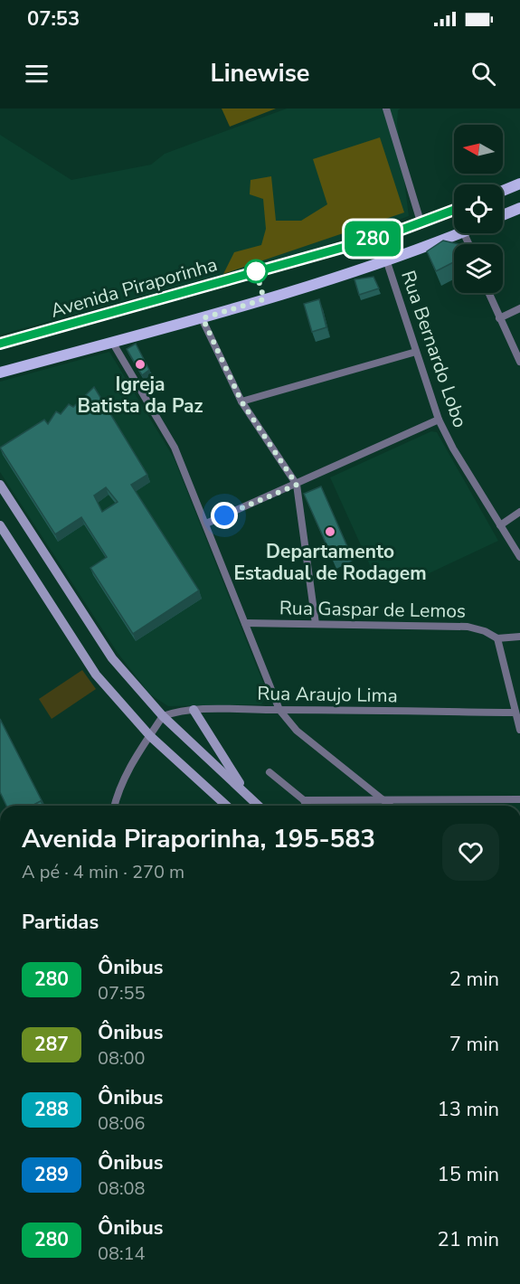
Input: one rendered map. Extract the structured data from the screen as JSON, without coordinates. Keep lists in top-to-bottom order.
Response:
{
  "streets": {
    "main road": ["Avenida Piraporinha"],
    "street": ["Rua Bernardo Lobo", "Rua Gaspar de Lemos", "Rua Araujo Lima"]
  },
  "places": ["Igreja Batista da Paz", "Departamento Estadual de Rodagem"],
  "lines": ["bus line 280"],
  "north": "left",
  "page": {
    "status": "07:53",
    "header": "Linewise",
    "on_map": "280",
    "heading": [
      ["Avenida Piraporinha, 195-583", "A pé · 4 min · 270 m"],
      "Partidas"
    ],
    "list": [
      {
        "mark": "280",
        "name": "Ônibus",
        "note": "07:55",
        "value": "2 min"
      },
      {
        "mark": "287",
        "name": "Ônibus",
        "note": "08:00",
        "value": "7 min"
      },
      {
        "mark": "288",
        "name": "Ônibus",
        "note": "08:06",
        "value": "13 min"
      },
      {
        "mark": "289",
        "name": "Ônibus",
        "note": "08:08",
        "value": "15 min"
      },
      {
        "mark": "280",
        "name": "Ônibus",
        "note": "08:14",
        "value": "21 min"
      }
    ]
  }
}
